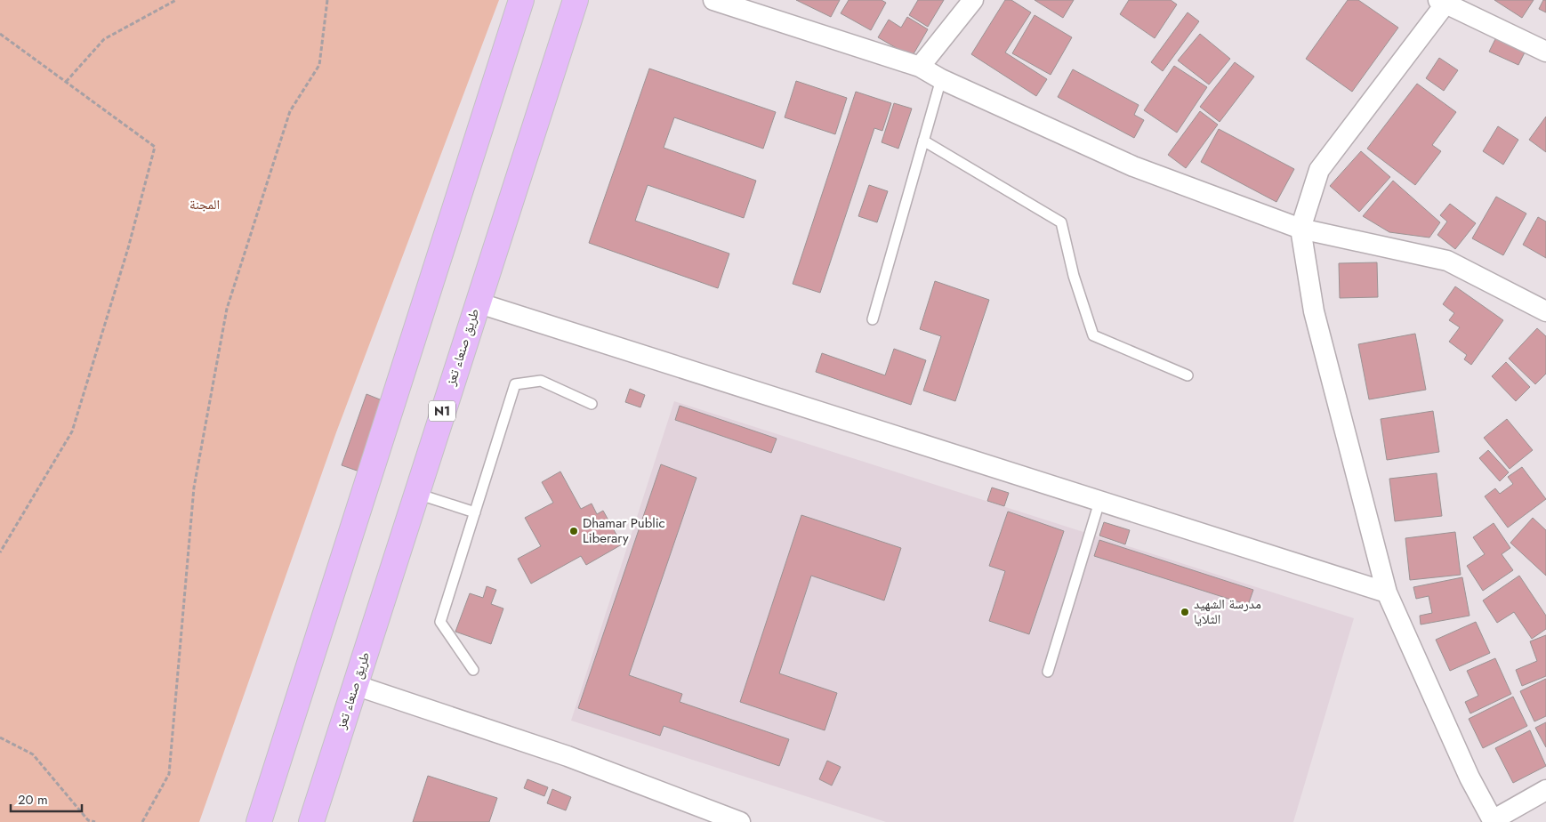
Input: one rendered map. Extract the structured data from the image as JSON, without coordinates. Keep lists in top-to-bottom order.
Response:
{
  "streets": {
    "highway": ["طريق صنعاء تعز", "N1"]
  },
  "parks": ["المجنة"],
  "places": ["Dhamar Public Liberary", "مدرسة الشهيد الثلايا"],
  "scale_bar": "20 m"
}
